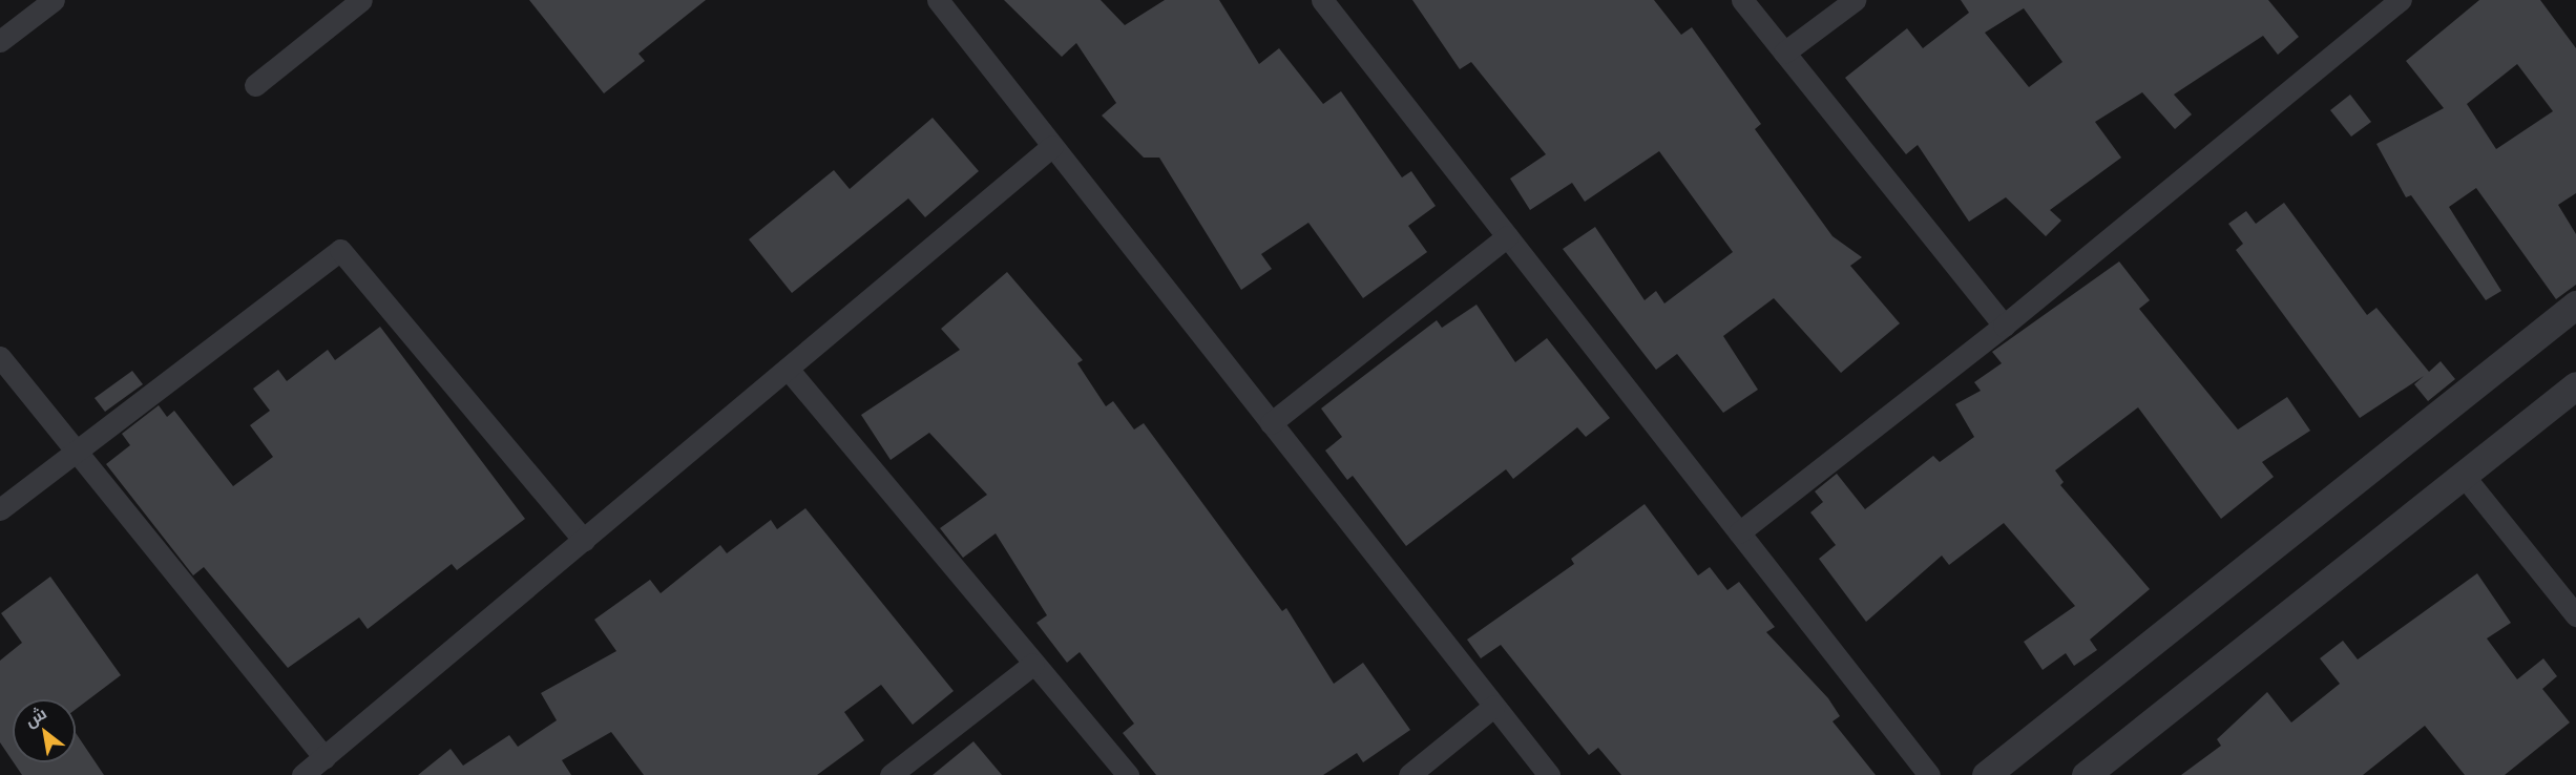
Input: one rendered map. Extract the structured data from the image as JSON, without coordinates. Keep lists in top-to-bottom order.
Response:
{
  "north": "top left"
}
